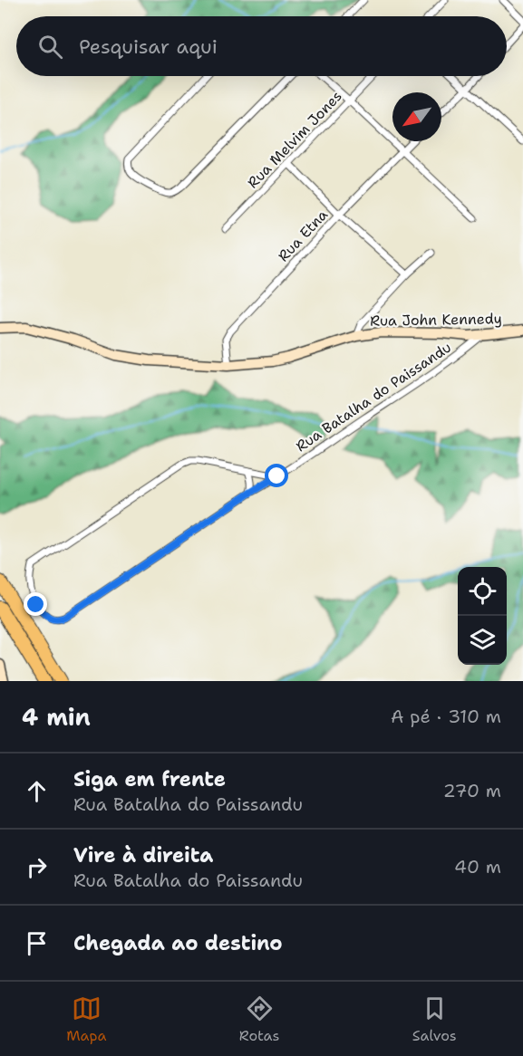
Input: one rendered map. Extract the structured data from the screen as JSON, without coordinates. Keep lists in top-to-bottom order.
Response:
{
  "streets": {
    "street": [
      "Rua Melvim Jones",
      "Rua Etna",
      "Rua John Kennedy",
      "Rua Batalha do Paissandu"
    ]
  },
  "crossings": [
    ["Rua Etna", "Rua John Kennedy"],
    ["Rua John Kennedy", "Rua Batalha do Paissandu"]
  ],
  "north": "bottom left",
  "page": {
    "search": "Pesquisar aqui",
    "heading": ["4 min", "A pé · 310 m"],
    "list": [
      ["Siga em frente", "Rua Batalha do Paissandu", "270 m"],
      ["Vire à direita", "Rua Batalha do Paissandu", "40 m"],
      "Chegada ao destino"
    ],
    "nav": ["Mapa", "Rotas", "Salvos"]
  }
}
